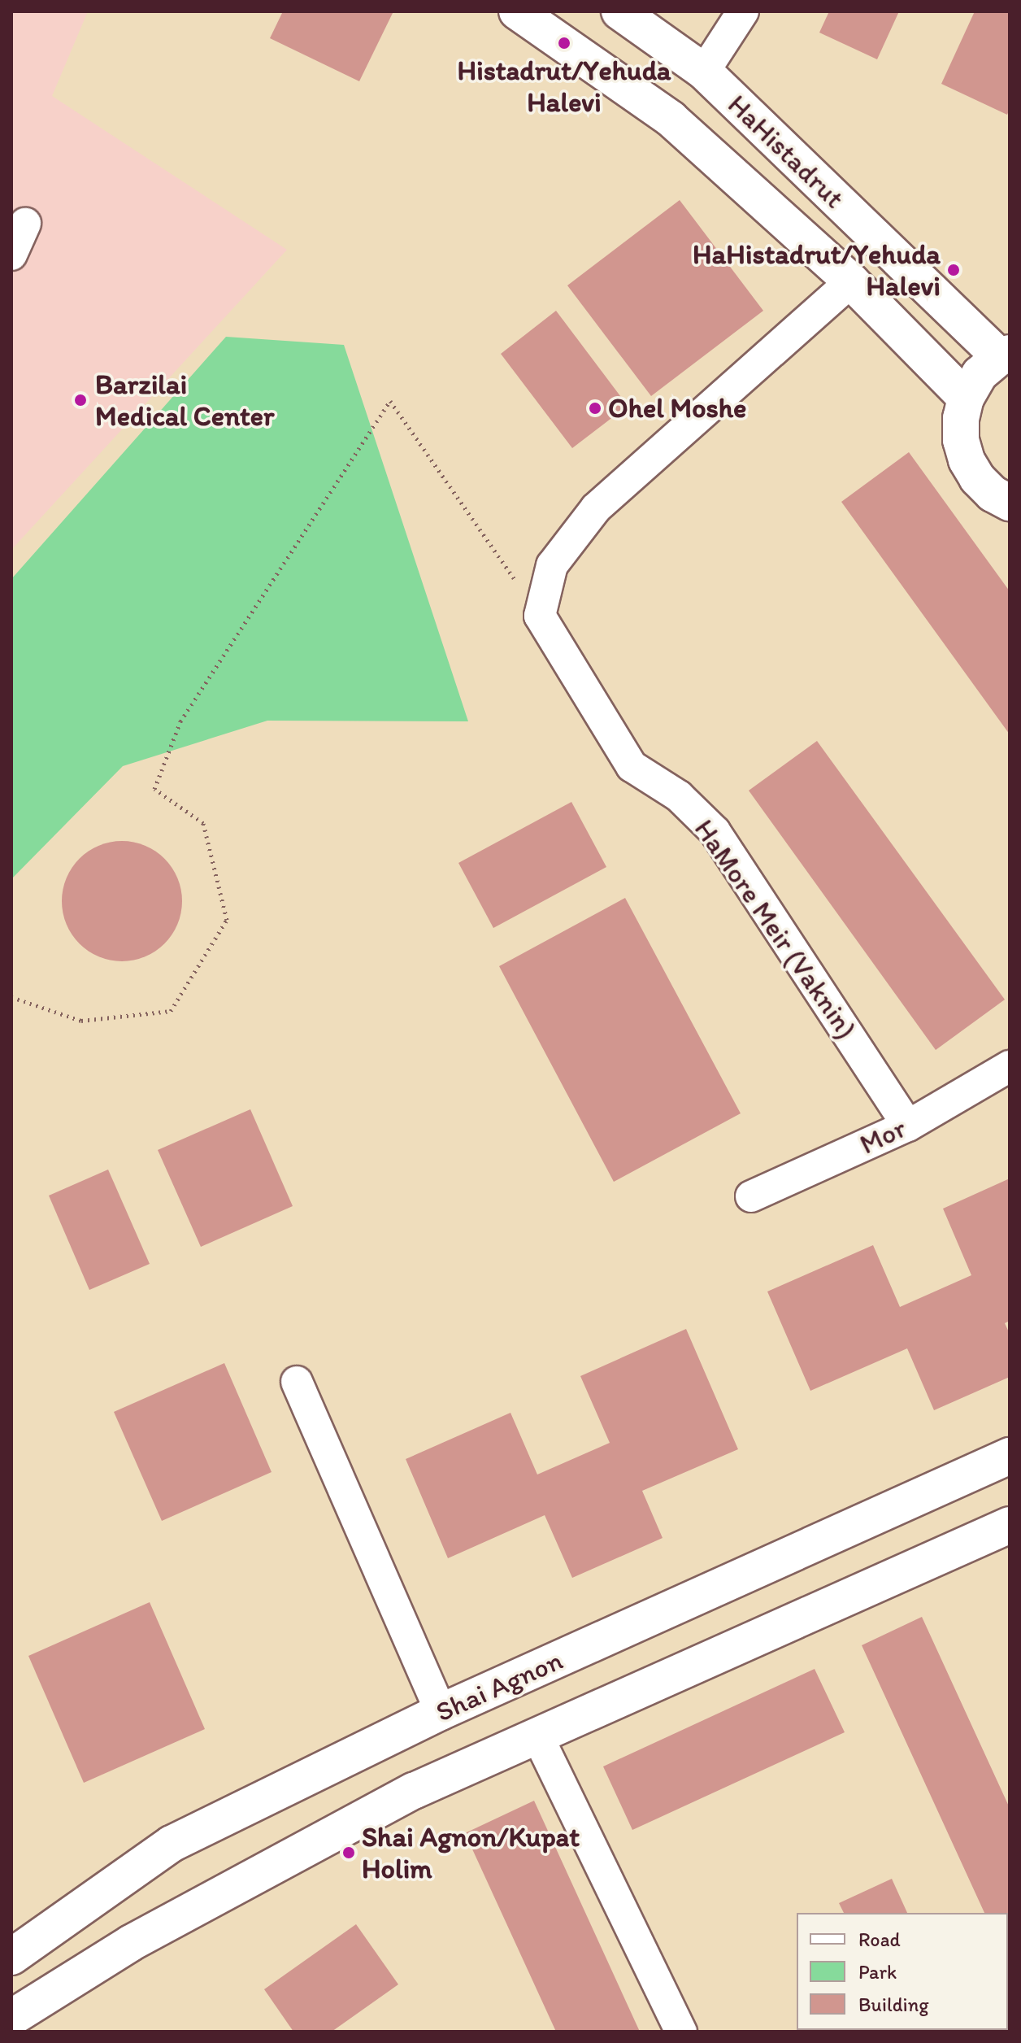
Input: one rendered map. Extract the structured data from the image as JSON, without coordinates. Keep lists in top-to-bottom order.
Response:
{
  "streets": {
    "street": [
      "HaHistadrut",
      "HaMore Meir (Vaknin)",
      "Mor",
      "Shai Agnon"
    ]
  },
  "crossings": [
    ["HaMore Meir (Vaknin)", "Mor"]
  ],
  "places": [
    "Histadrut/Yehuda Halevi",
    "HaHistadrut/Yehuda Halevi",
    "Barzilai Medical Center",
    "Ohel Moshe",
    "Shai Agnon/Kupat Holim"
  ],
  "legend": ["Road", "Park", "Building"]
}
